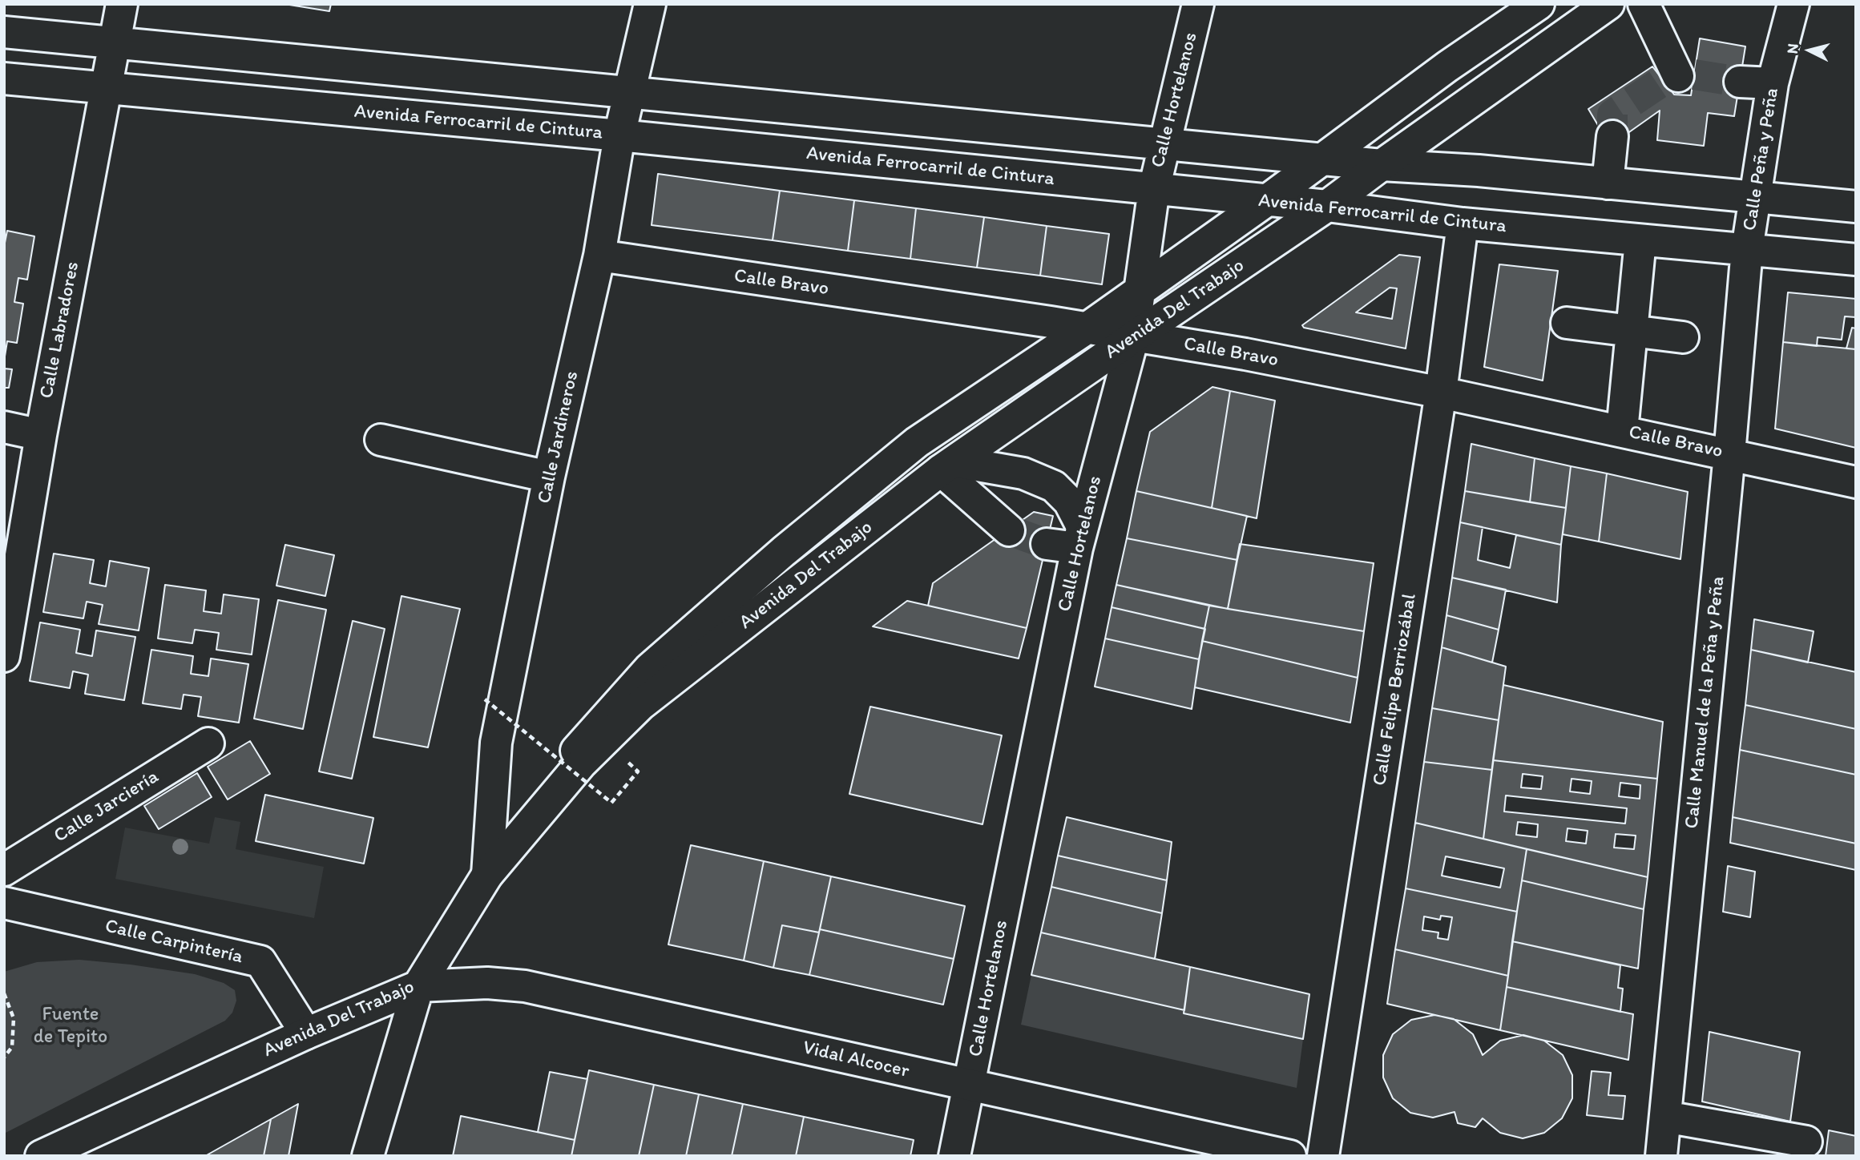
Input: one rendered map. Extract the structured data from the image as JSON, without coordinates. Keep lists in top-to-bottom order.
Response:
{
  "streets": {
    "street": [
      "Calle Hortelanos",
      "Avenida Ferrocarril de Cintura",
      "Calle Peña y Peña",
      "Calle Bravo",
      "Avenida Del Trabajo",
      "Calle Labradores",
      "Calle Jardineros",
      "Calle Felipe Berriozábal",
      "Calle Manuel de la Peña y Peña",
      "Calle Jarciería",
      "Calle Carpintería",
      "Vidal Alcocer"
    ]
  },
  "crossings": [
    ["Calle Hortelanos", "Avenida Ferrocarril de Cintura"],
    ["Calle Hortelanos", "Calle Bravo"],
    ["Calle Hortelanos", "Avenida Del Trabajo"],
    ["Calle Hortelanos", "Vidal Alcocer"],
    ["Avenida Ferrocarril de Cintura", "Calle Peña y Peña"],
    ["Avenida Ferrocarril de Cintura", "Avenida Del Trabajo"],
    ["Avenida Ferrocarril de Cintura", "Calle Labradores"],
    ["Avenida Ferrocarril de Cintura", "Calle Jardineros"],
    ["Avenida Ferrocarril de Cintura", "Calle Felipe Berriozábal"],
    ["Avenida Ferrocarril de Cintura", "Calle Manuel de la Peña y Peña"],
    ["Calle Peña y Peña", "Calle Manuel de la Peña y Peña"],
    ["Calle Bravo", "Avenida Del Trabajo"],
    ["Calle Bravo", "Calle Jardineros"],
    ["Calle Bravo", "Calle Felipe Berriozábal"],
    ["Calle Bravo", "Calle Manuel de la Peña y Peña"],
    ["Avenida Del Trabajo", "Calle Jardineros"],
    ["Avenida Del Trabajo", "Calle Carpintería"],
    ["Avenida Del Trabajo", "Vidal Alcocer"]
  ],
  "parks": ["Fuente de Tepito"],
  "north": "left"
}
